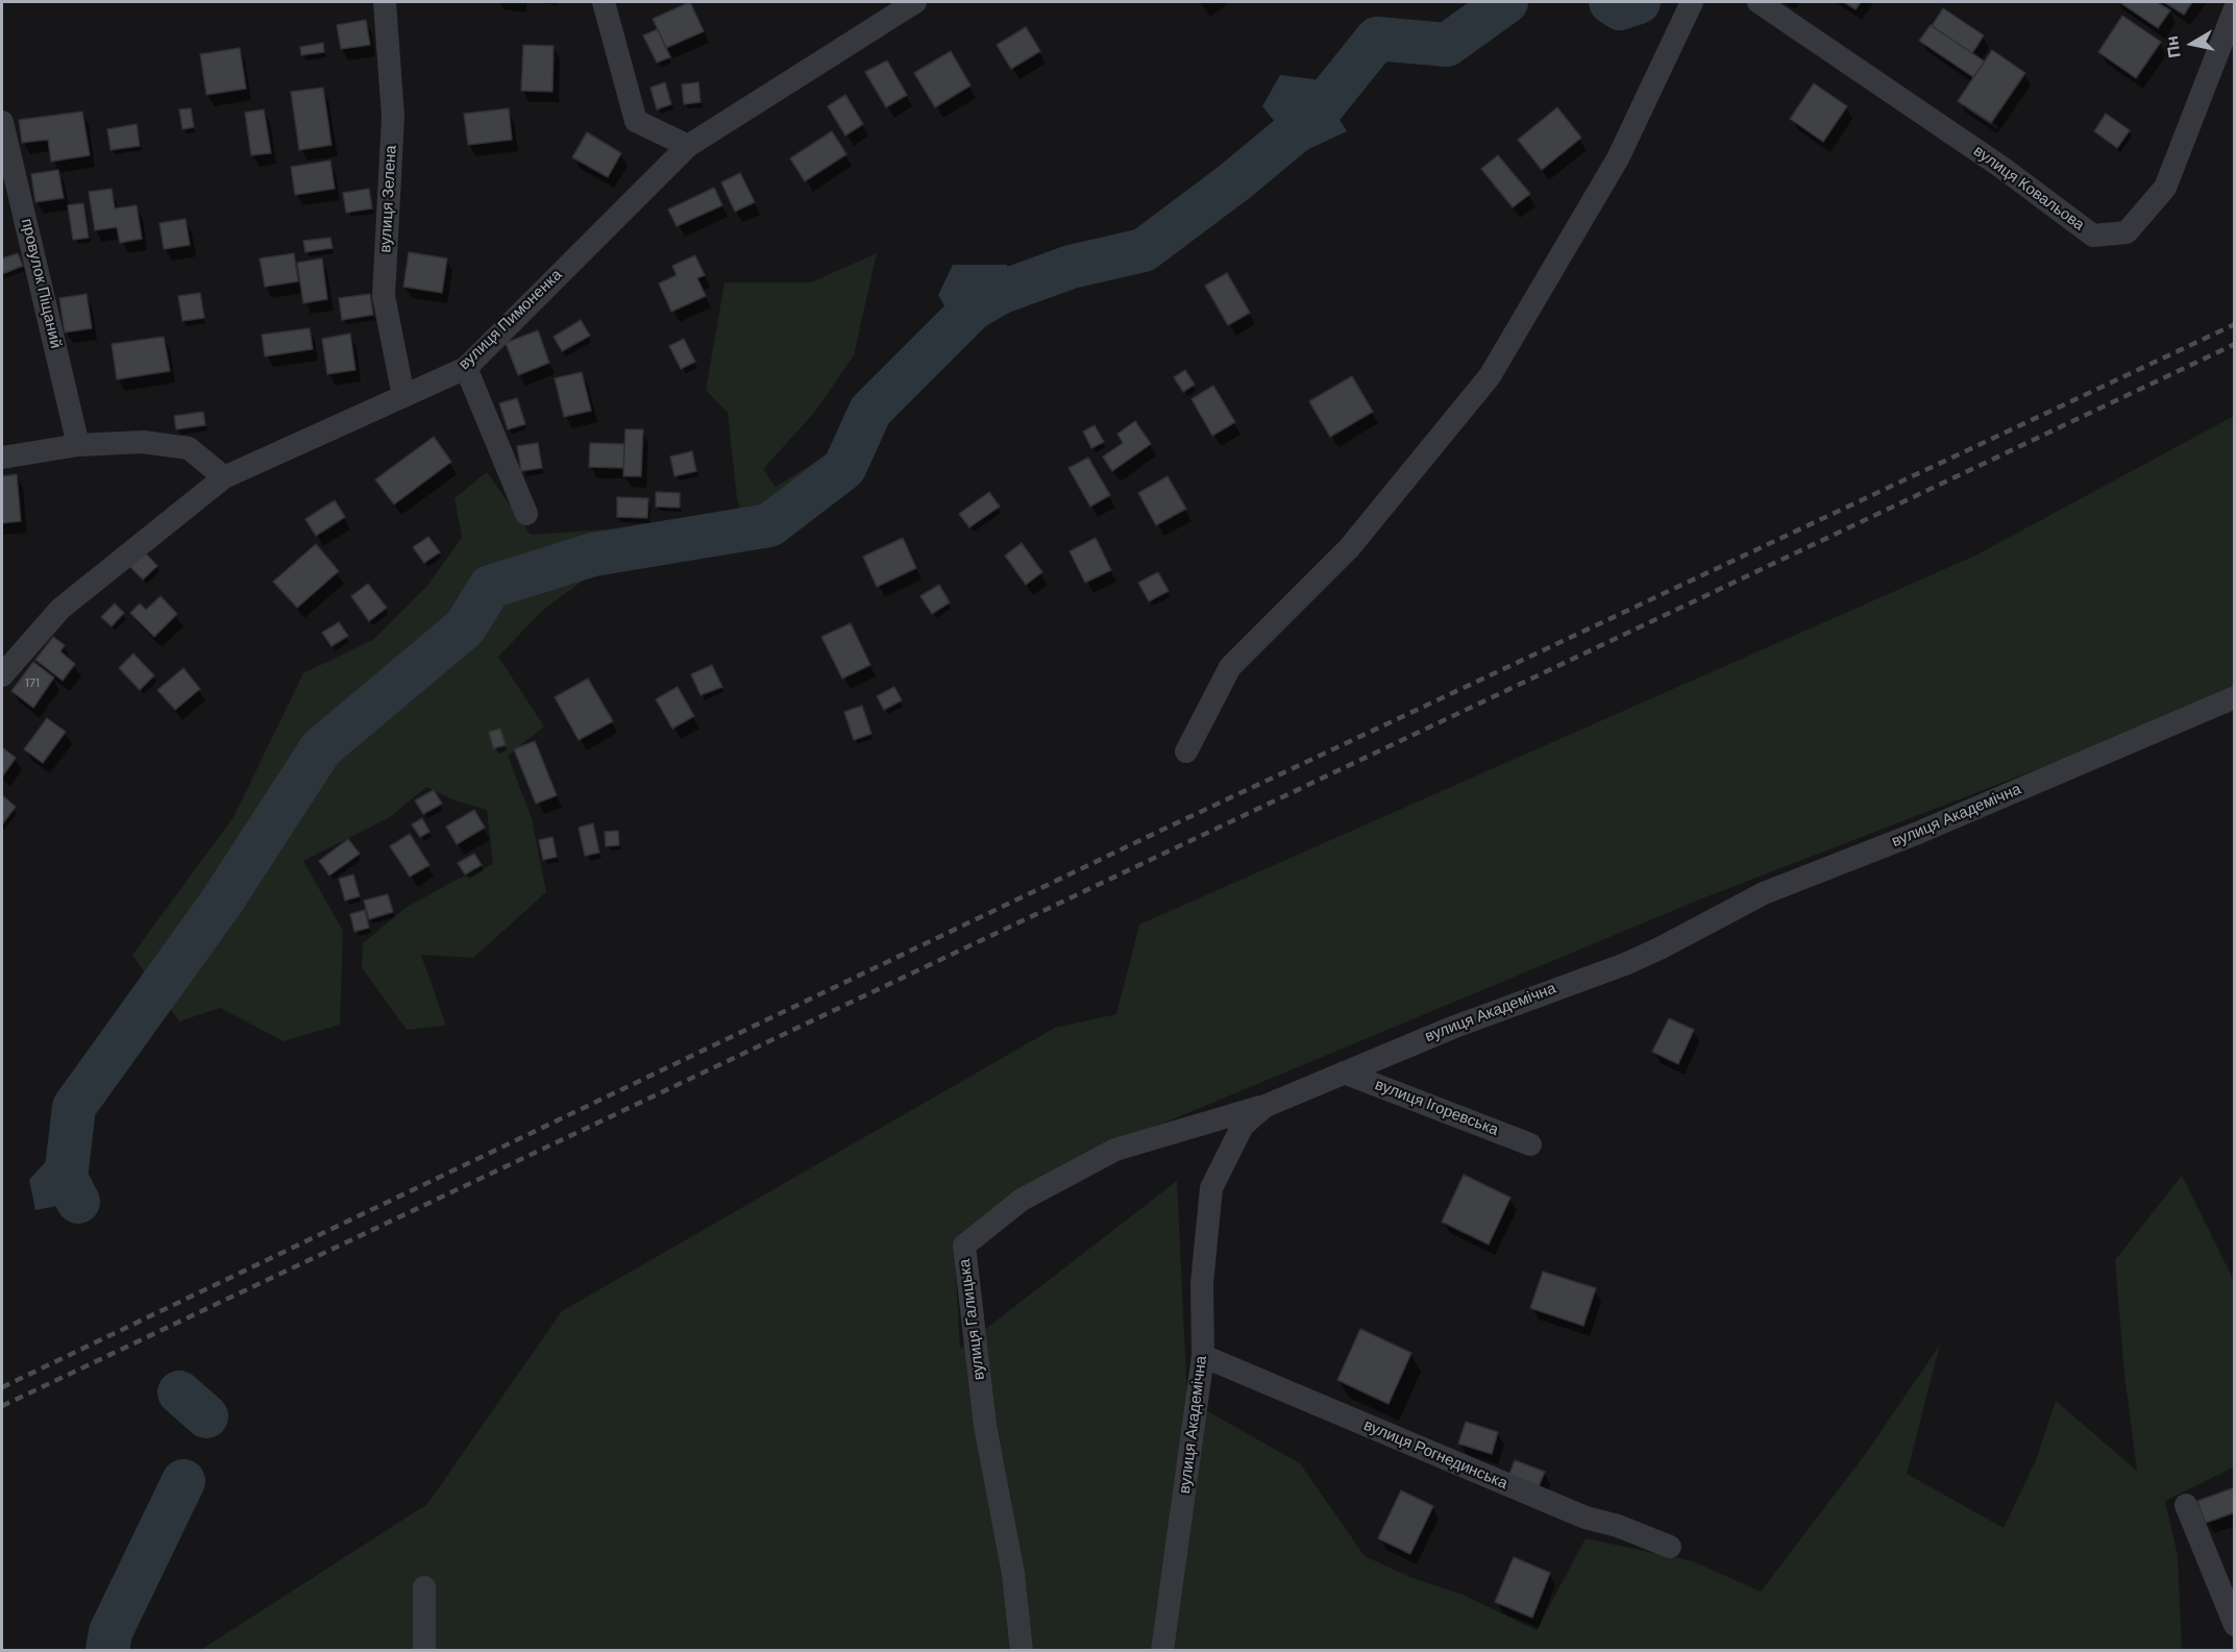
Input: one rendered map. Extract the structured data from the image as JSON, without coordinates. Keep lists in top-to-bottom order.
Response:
{
  "streets": {
    "street": [
      "вулиця Ковальова",
      "вулиця Зелена",
      "провулок Піщаний",
      "вулиця Пимоненка",
      "вулиця Академічна",
      "вулиця Ігоревська",
      "вулиця Галицька",
      "вулиця Рогнединська"
    ]
  },
  "crossings": [
    ["вулиця Зелена", "вулиця Пимоненка"],
    ["вулиця Академічна", "вулиця Ігоревська"],
    ["вулиця Академічна", "вулиця Галицька"],
    ["вулиця Академічна", "вулиця Рогнединська"]
  ],
  "house_numbers": ["171"],
  "north": "left"
}
